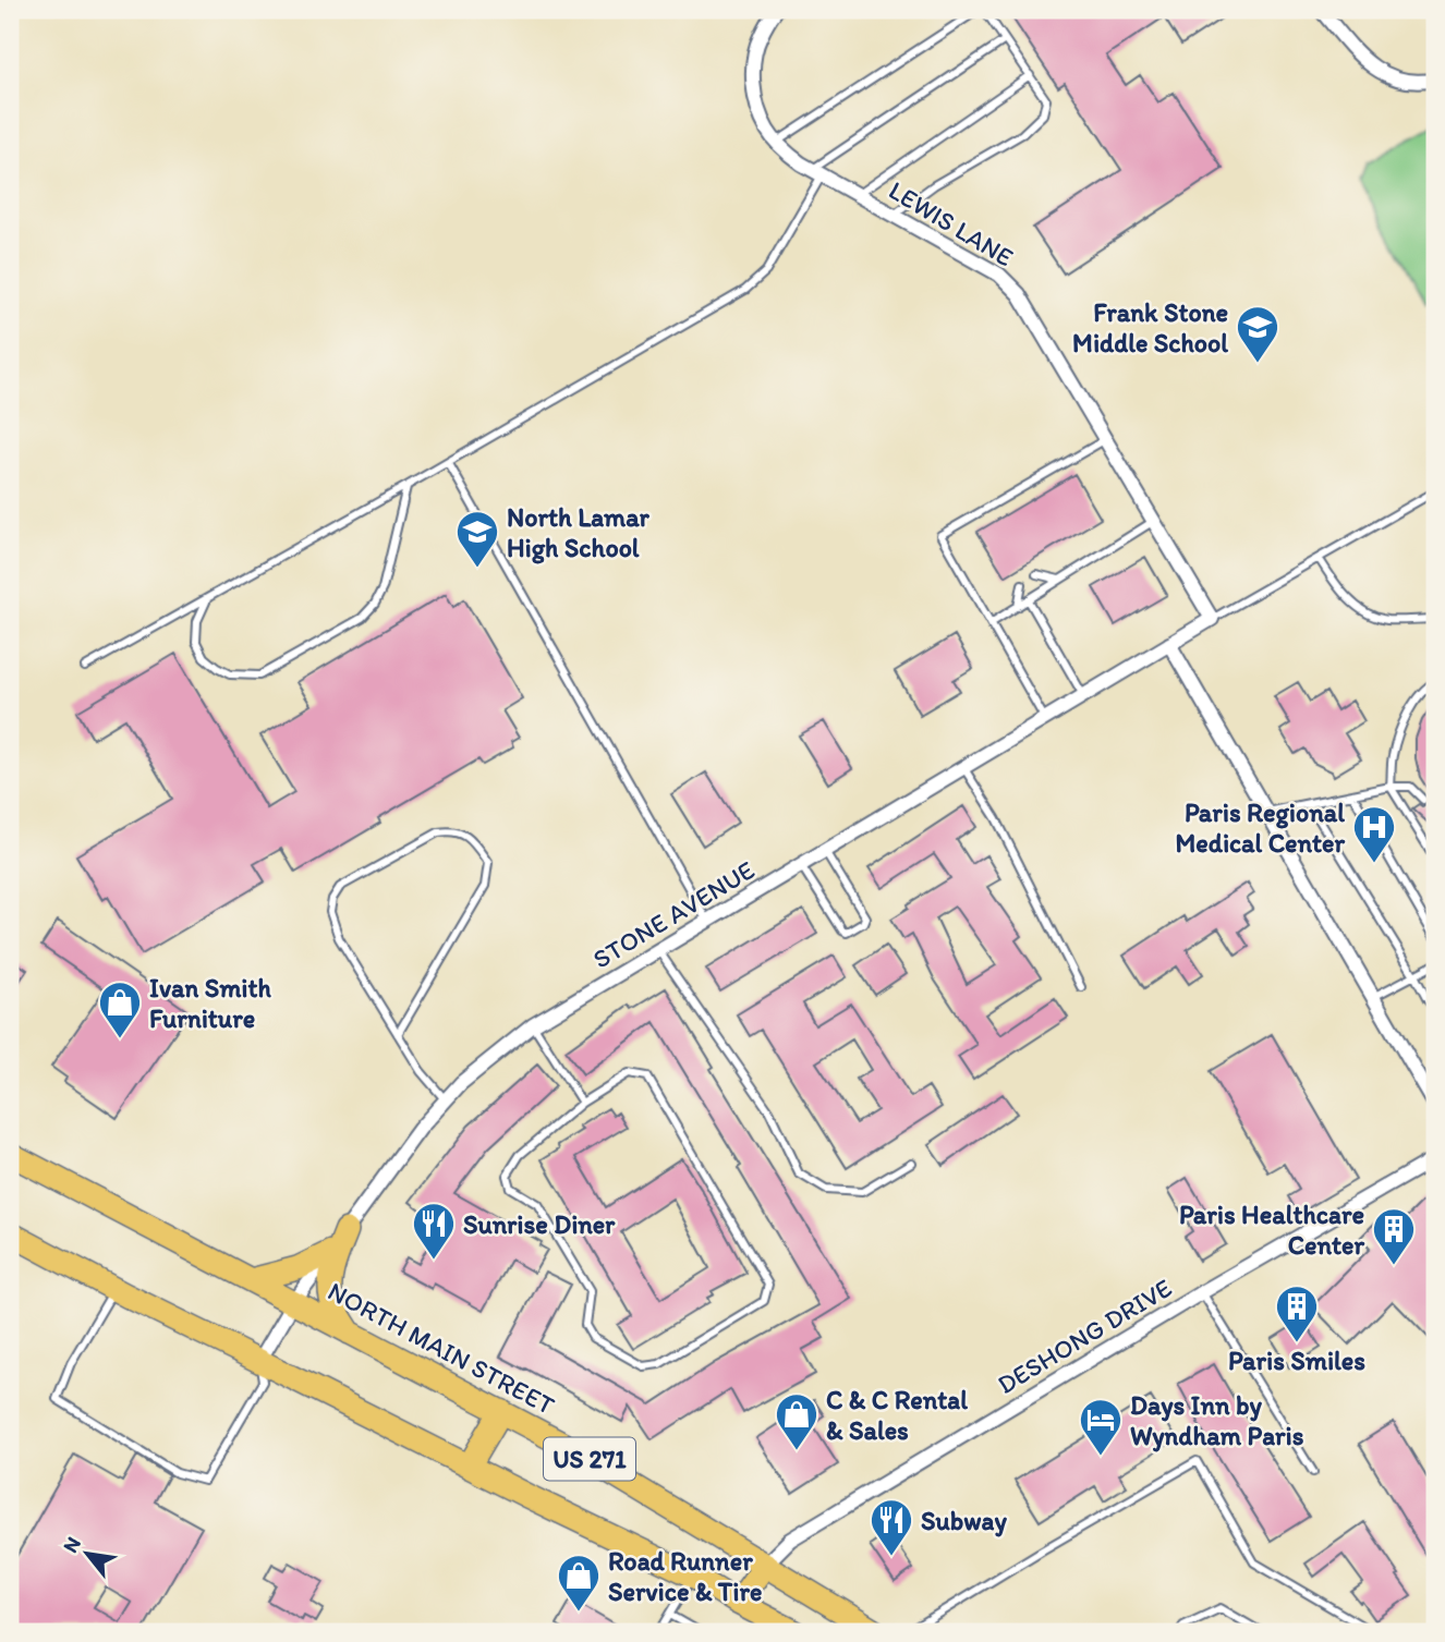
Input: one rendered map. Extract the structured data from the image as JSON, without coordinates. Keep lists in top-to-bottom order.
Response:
{
  "streets": {
    "highway": ["NORTH MAIN STREET", "US 271"],
    "street": ["LEWIS LANE", "STONE AVENUE", "DESHONG DRIVE"]
  },
  "crossings": [
    ["LEWIS LANE", "STONE AVENUE"],
    ["STONE AVENUE", "NORTH MAIN STREET"],
    ["STONE AVENUE", "US 271"],
    ["DESHONG DRIVE", "NORTH MAIN STREET"]
  ],
  "places": {
    "school or university": ["Frank Stone Middle School", "North Lamar High School"],
    "hospital": ["Paris Regional Medical Center"],
    "shop": ["Ivan Smith Furniture", "C & C Rental & Sales", "Road Runner Service & Tire"],
    "restaurant": ["Sunrise Diner", "Subway"],
    "building": ["Paris Healthcare Center", "Paris Smiles"],
    "hotel": ["Days Inn by Wyndham Paris"]
  },
  "north": "top left"
}
